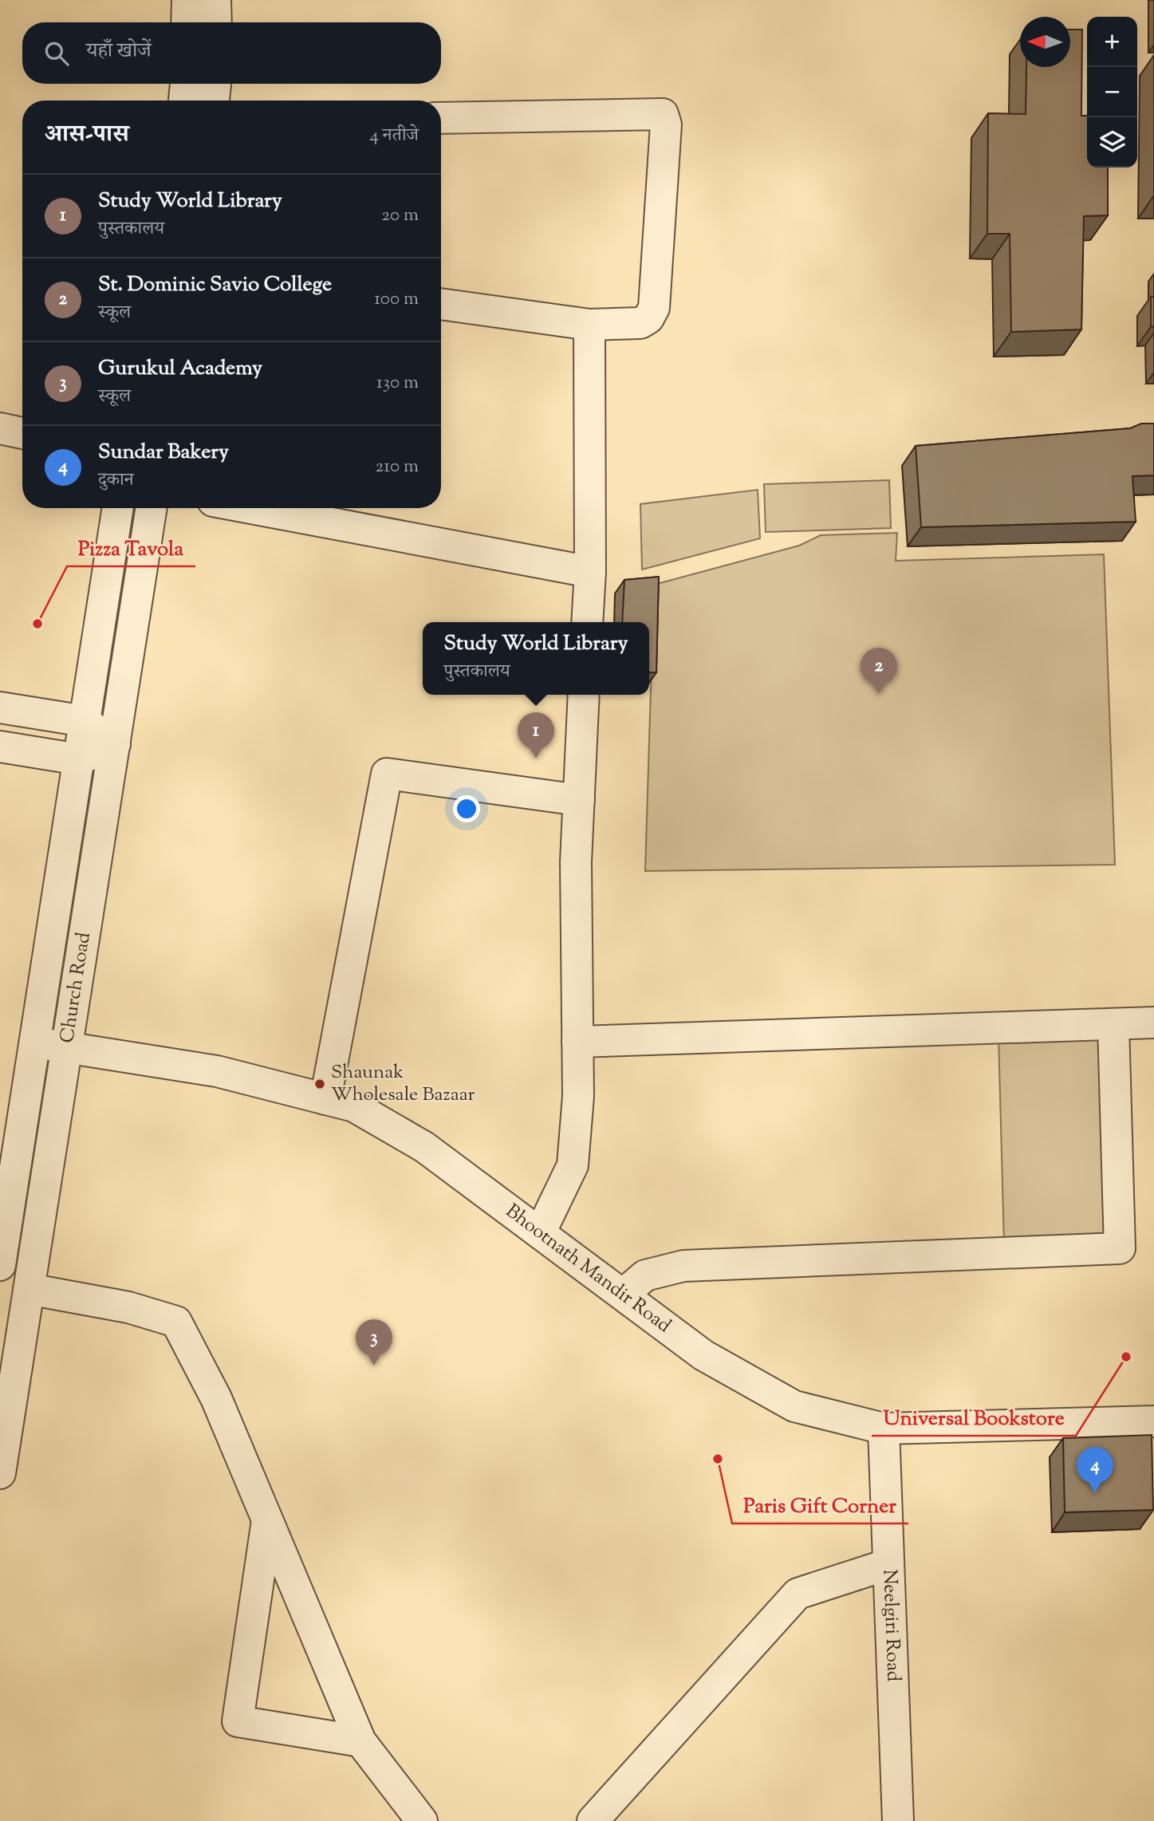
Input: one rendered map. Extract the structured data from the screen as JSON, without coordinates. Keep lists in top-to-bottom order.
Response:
{
  "streets": {
    "street": ["Church Road", "Bhootnath Mandir Road", "Neelgiri Road"]
  },
  "crossings": [
    ["Church Road", "Bhootnath Mandir Road"],
    ["Bhootnath Mandir Road", "Neelgiri Road"]
  ],
  "places": [
    "Pizza Tavola",
    "Shaunak Wholesale Bazaar",
    "Universal Bookstore",
    "Paris Gift Corner"
  ],
  "north": "left",
  "page": {
    "map_buttons": ["+", "−"],
    "search": "यहाँ खोजें",
    "heading": ["आस-पास", "4 नतीजे"],
    "list": [
      {
        "mark": "1",
        "name": "Study World Library",
        "note": "पुस्तकालय",
        "value": "20 m"
      },
      {
        "mark": "2",
        "name": "St. Dominic Savio College",
        "note": "स्कूल",
        "value": "100 m"
      },
      {
        "mark": "3",
        "name": "Gurukul Academy",
        "note": "स्कूल",
        "value": "130 m"
      },
      {
        "mark": "4",
        "name": "Sundar Bakery",
        "note": "दुकान",
        "value": "210 m"
      }
    ],
    "popup": ["Study World Library", "पुस्तकालय"],
    "pins": [
      "2",
      "1",
      "3",
      "4"
    ]
  }
}
